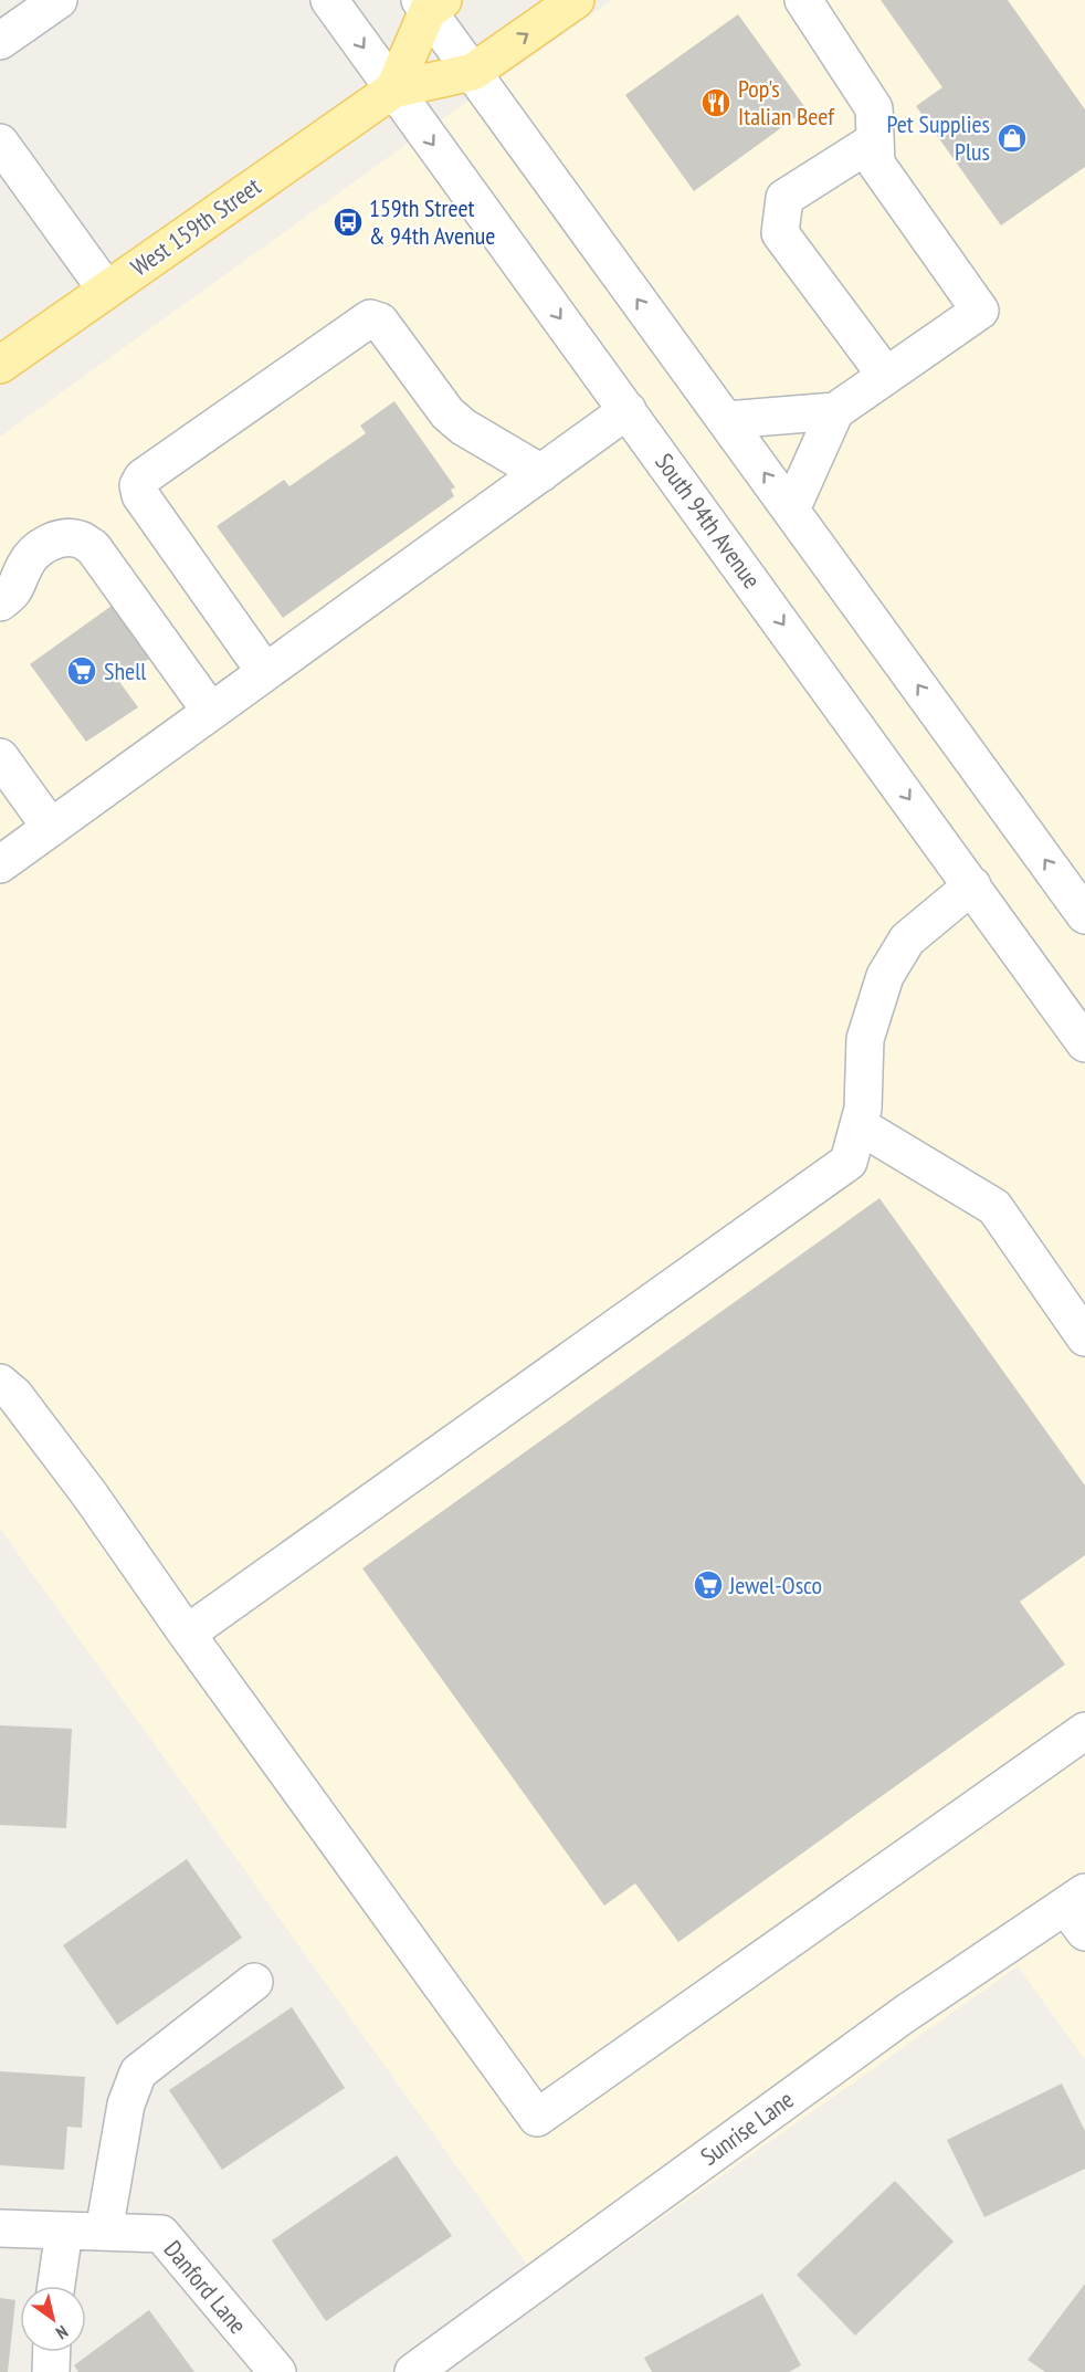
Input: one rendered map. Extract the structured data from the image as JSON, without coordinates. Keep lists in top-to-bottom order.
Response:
{
  "streets": {
    "main road": ["West 159th Street"],
    "street": ["South 94th Avenue", "Sunrise Lane", "Danford Lane"]
  },
  "crossings": [
    ["West 159th Street", "South 94th Avenue"]
  ],
  "places": {
    "restaurant": ["Pop's Italian Beef"],
    "shop": ["Pet Supplies Plus"],
    "bus stop": ["159th Street & 94th Avenue"],
    "supermarket": ["Shell", "Jewel-Osco"]
  },
  "north": "bottom right"
}
